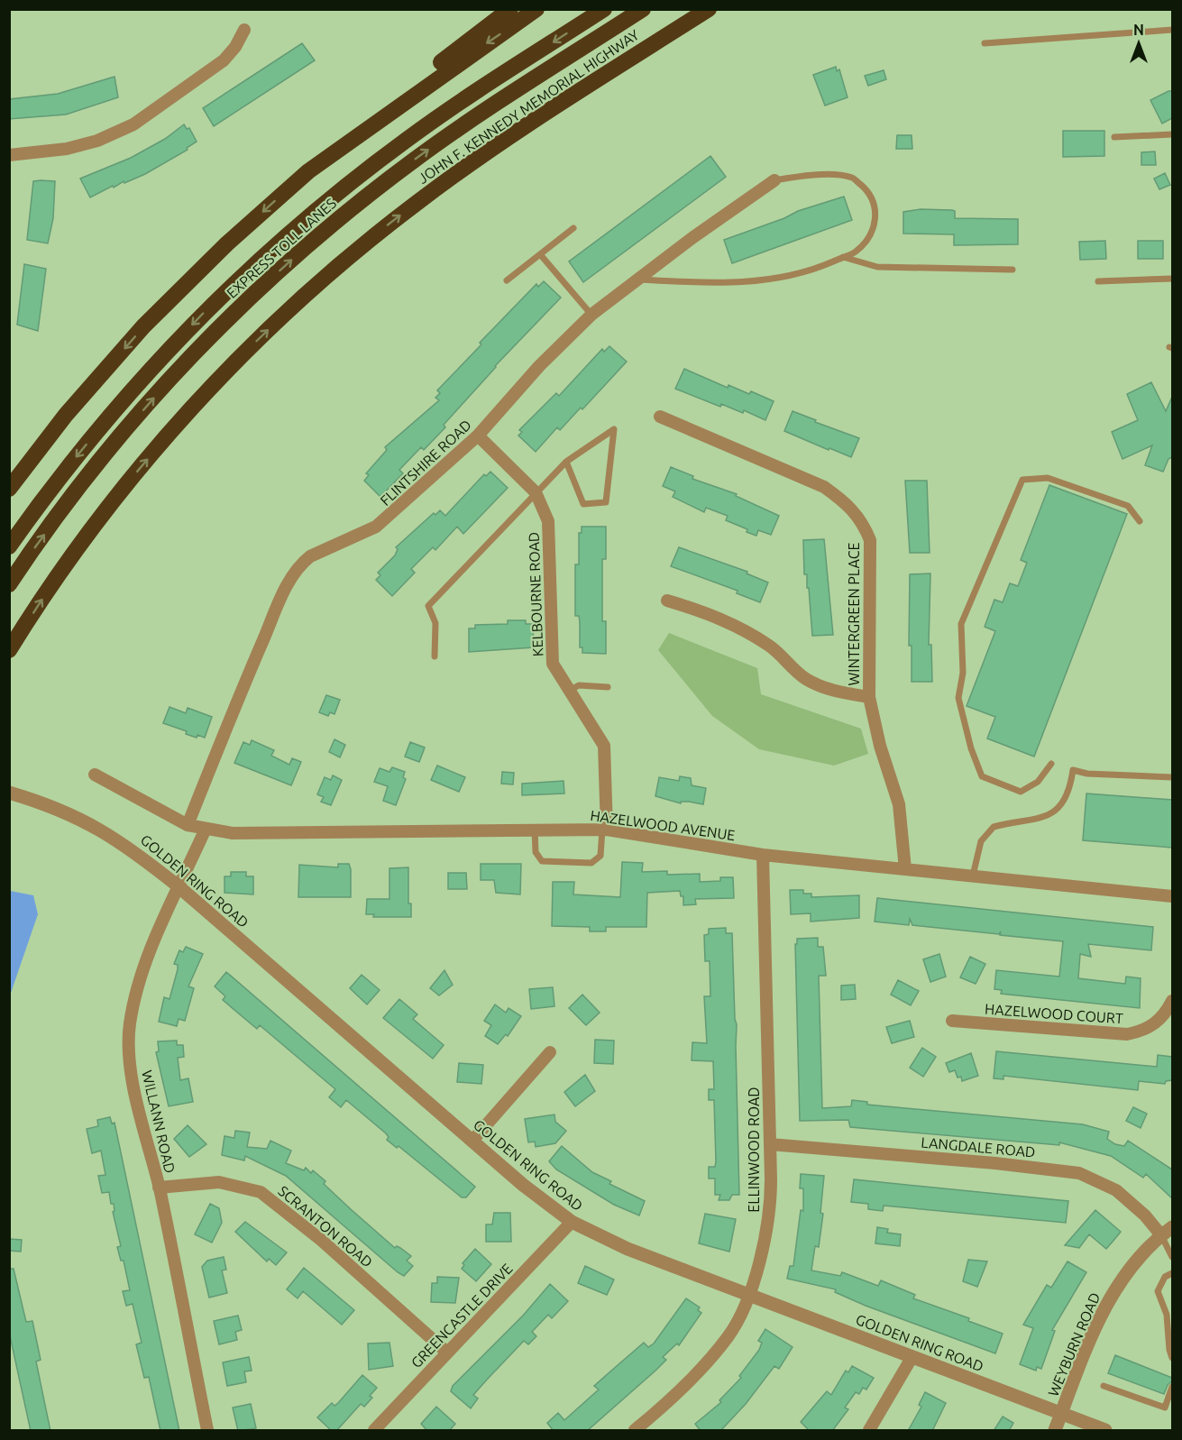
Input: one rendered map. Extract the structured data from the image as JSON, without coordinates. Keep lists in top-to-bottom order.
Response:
{
  "streets": {
    "highway": ["JOHN F. KENNEDY MEMORIAL HIGHWAY", "EXPRESS TOLL LANES"],
    "street": [
      "FLINTSHIRE ROAD",
      "KELBOURNE ROAD",
      "WINTERGREEN PLACE",
      "HAZELWOOD AVENUE",
      "GOLDEN RING ROAD",
      "HAZELWOOD COURT",
      "WILLANN ROAD",
      "LANGDALE ROAD",
      "ELLINWOOD ROAD",
      "SCRANTON ROAD",
      "GREENCASTLE DRIVE",
      "WEYBURN ROAD"
    ]
  },
  "crossings": [
    ["FLINTSHIRE ROAD", "KELBOURNE ROAD"],
    ["FLINTSHIRE ROAD", "HAZELWOOD AVENUE"],
    ["KELBOURNE ROAD", "HAZELWOOD AVENUE"],
    ["WINTERGREEN PLACE", "HAZELWOOD AVENUE"],
    ["HAZELWOOD AVENUE", "WILLANN ROAD"],
    ["HAZELWOOD AVENUE", "ELLINWOOD ROAD"],
    ["GOLDEN RING ROAD", "WILLANN ROAD"],
    ["GOLDEN RING ROAD", "ELLINWOOD ROAD"],
    ["GOLDEN RING ROAD", "GREENCASTLE DRIVE"],
    ["GOLDEN RING ROAD", "WEYBURN ROAD"],
    ["WILLANN ROAD", "SCRANTON ROAD"],
    ["LANGDALE ROAD", "ELLINWOOD ROAD"],
    ["LANGDALE ROAD", "WEYBURN ROAD"],
    ["SCRANTON ROAD", "GREENCASTLE DRIVE"]
  ],
  "north": "top"
}
